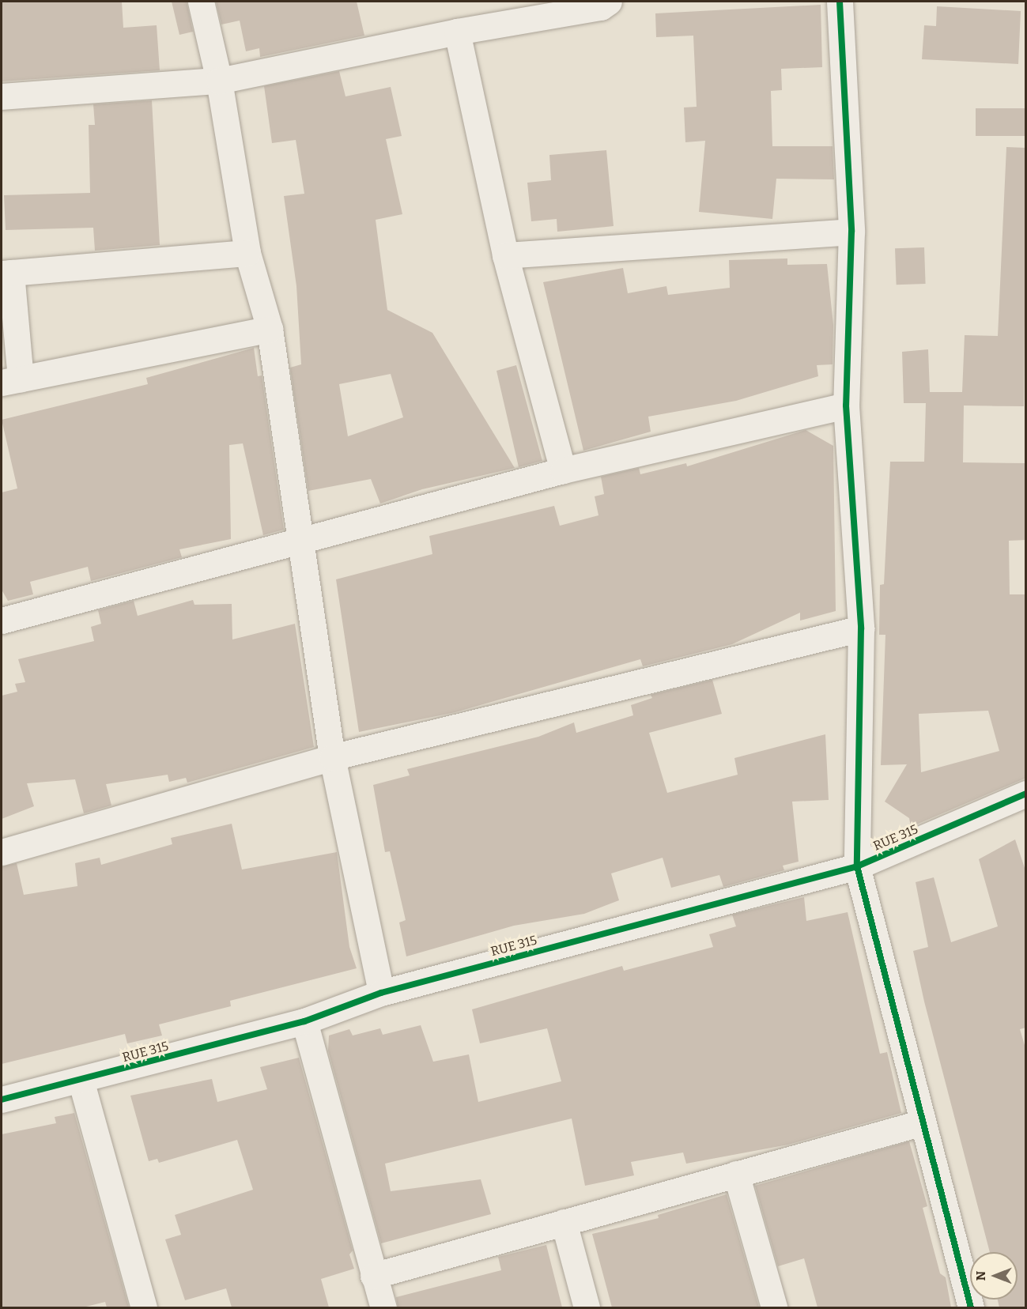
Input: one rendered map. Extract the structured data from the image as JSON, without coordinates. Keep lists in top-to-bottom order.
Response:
{
  "streets": {
    "street": ["RUE 315"]
  },
  "north": "left"
}
